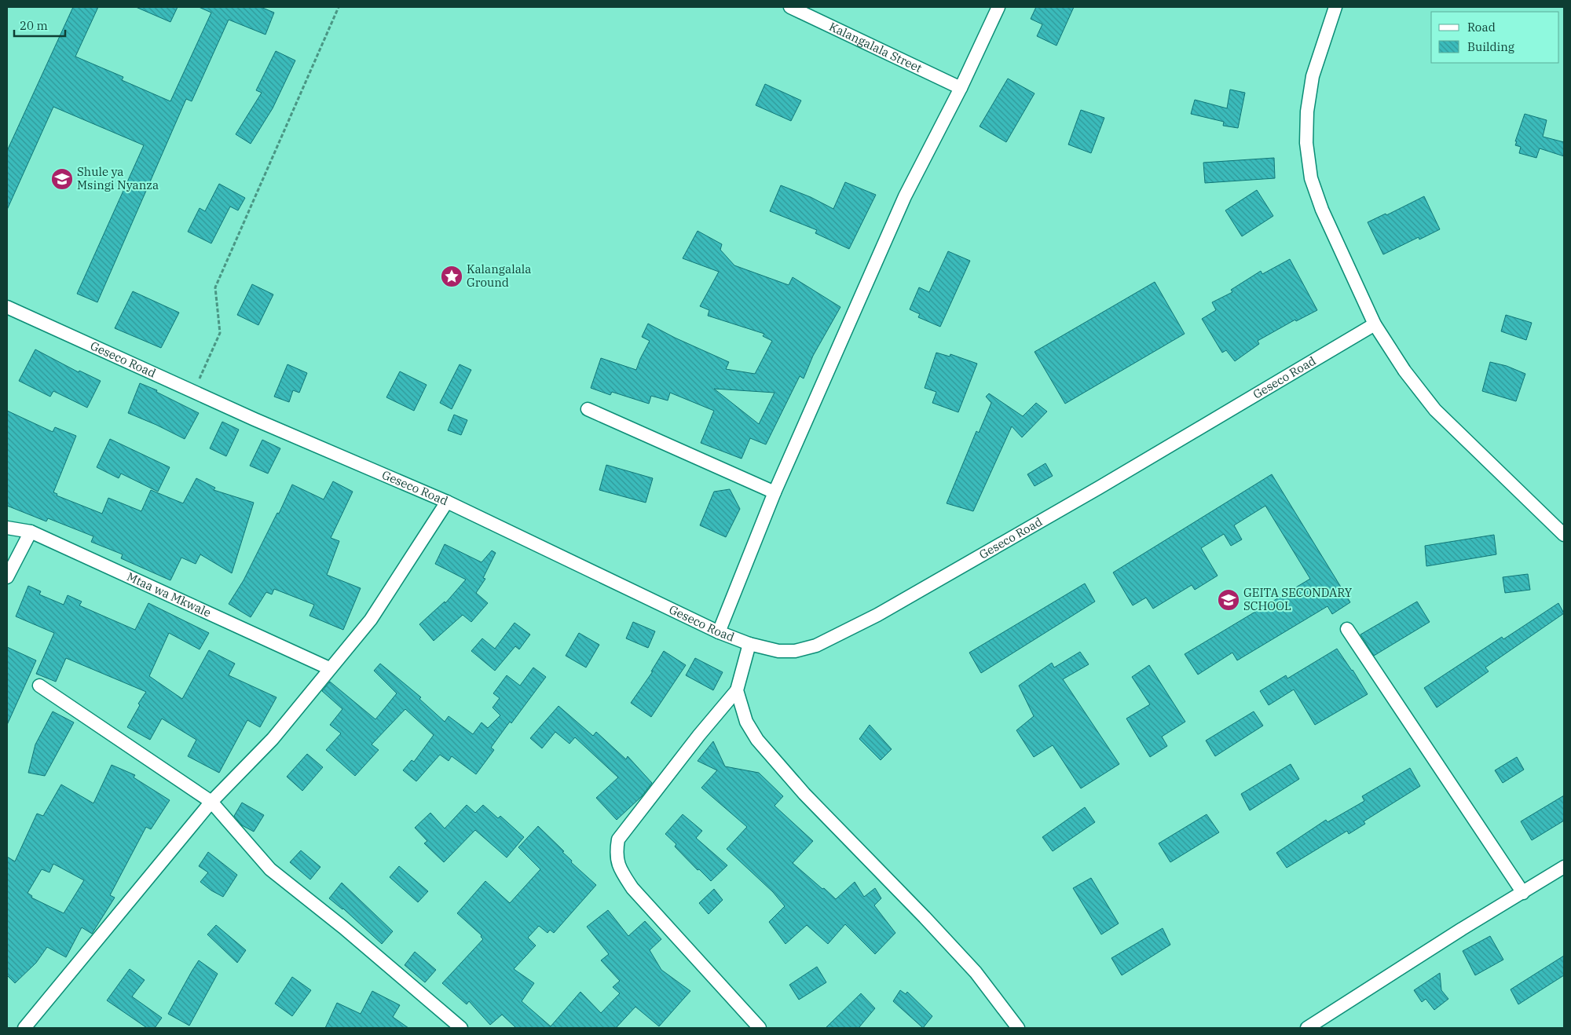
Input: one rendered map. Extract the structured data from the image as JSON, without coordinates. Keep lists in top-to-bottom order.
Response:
{
  "streets": {
    "street": ["Kalangalala Street", "Geseco Road", "Mtaa wa Mkwale"]
  },
  "places": {
    "school or university": ["Shule ya Msingi Nyanza", "GEITA SECONDARY SCHOOL"],
    "place": ["Kalangalala Ground"]
  },
  "legend": ["Road", "Building"],
  "scale_bar": "20 m"
}
